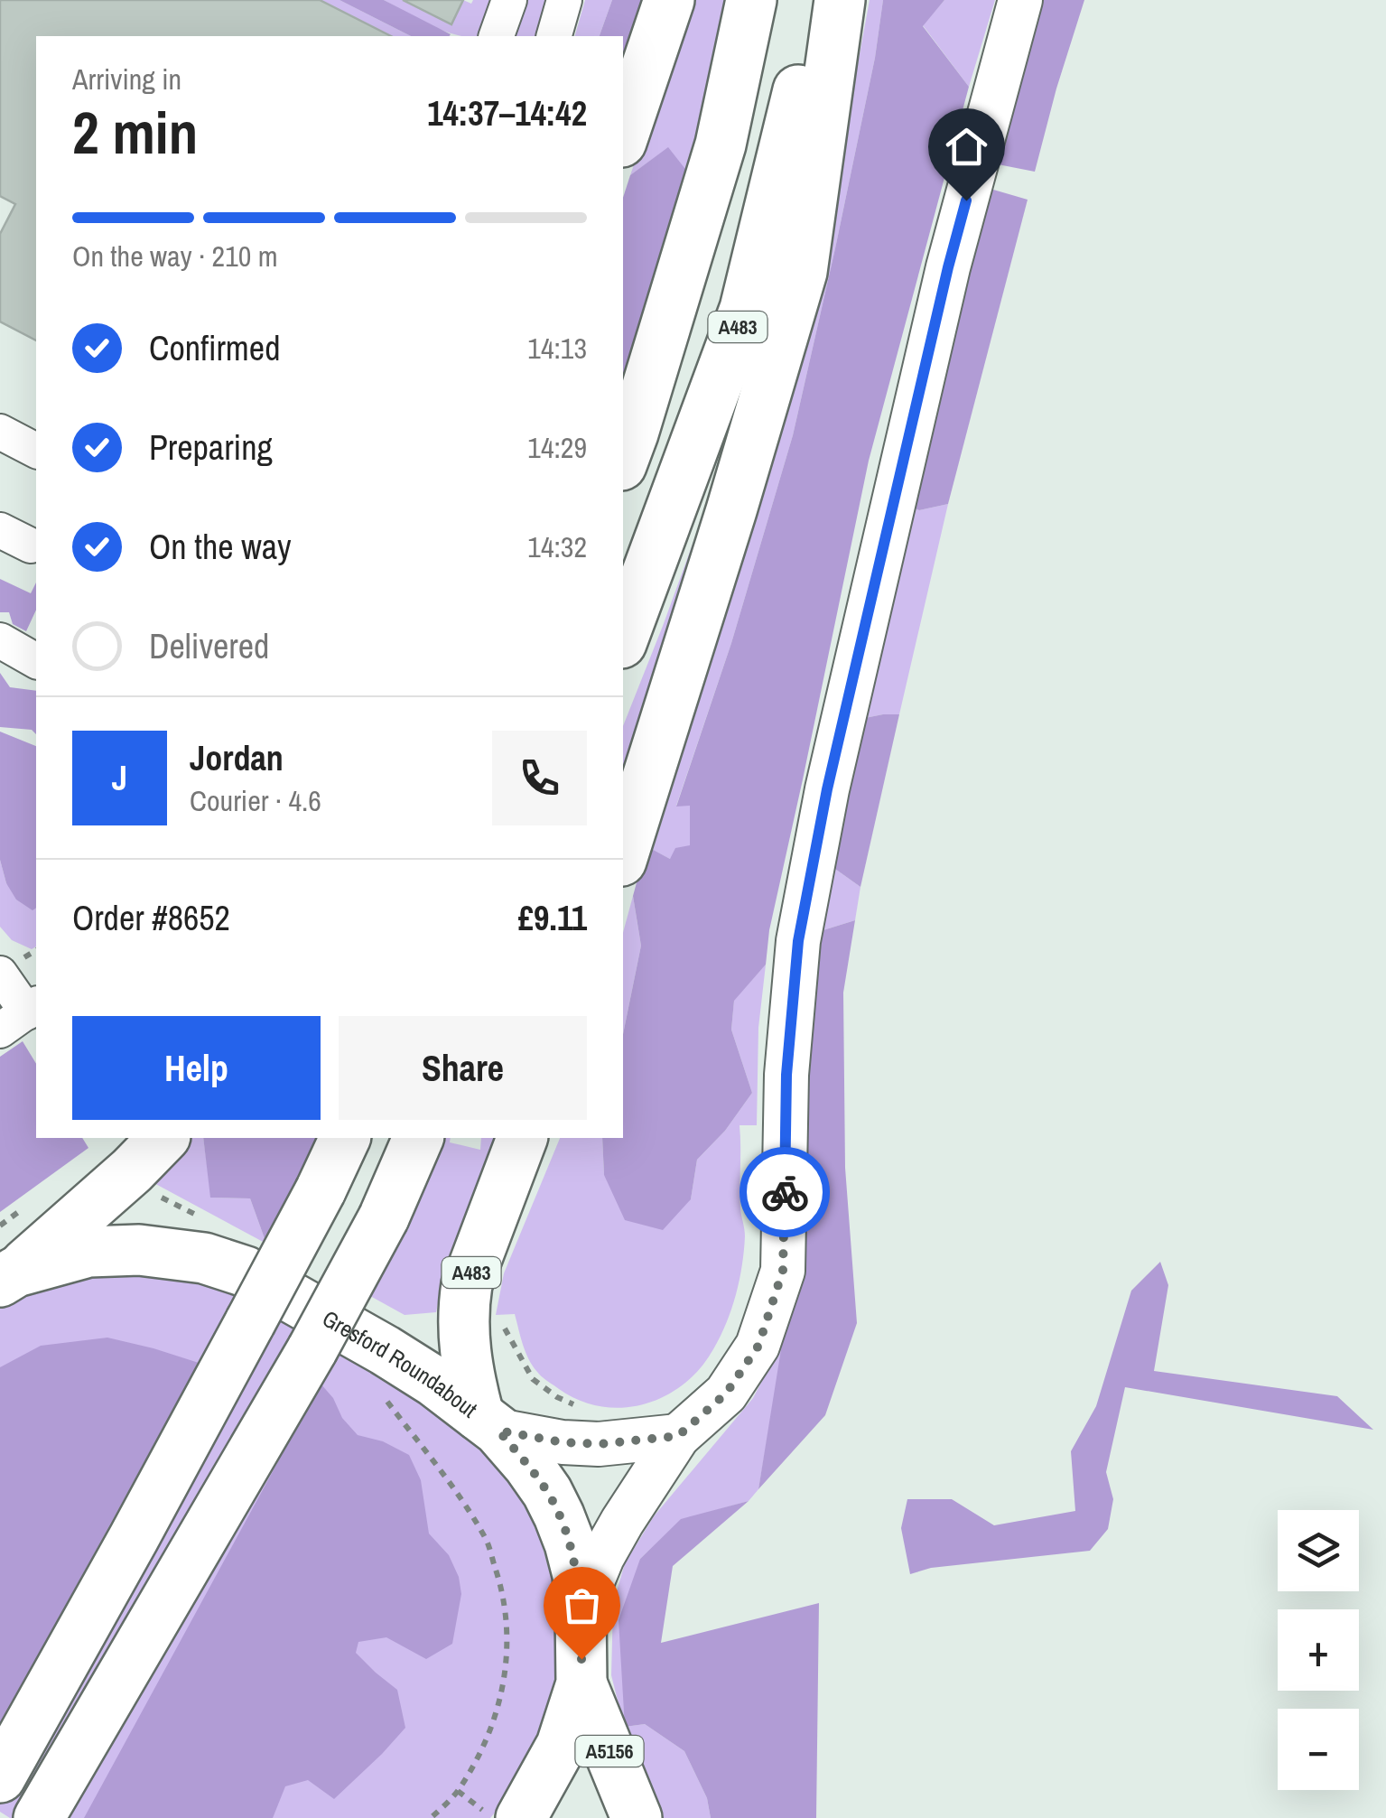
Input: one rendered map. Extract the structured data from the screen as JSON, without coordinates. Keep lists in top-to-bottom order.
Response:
{
  "streets": {
    "highway": ["A483", "Gresford Roundabout", "A5156"]
  },
  "crossings": [
    ["A483", "Gresford Roundabout"],
    ["Gresford Roundabout", "A5156"]
  ],
  "page": {
    "heading": ["2 min", "Arriving in", "14:37–14:42"],
    "panel": [
      "Jordan",
      "Courier · 4.6",
      "Order #8652",
      "£9.11"
    ],
    "bar": "On the way · 210 m",
    "list": [
      ["Confirmed", "14:13"],
      ["Preparing", "14:29"],
      ["On the way", "14:32"],
      "Delivered"
    ],
    "round": "J",
    "buttons": ["Help", "Share"],
    "map_buttons": ["+", "−"]
  }
}
